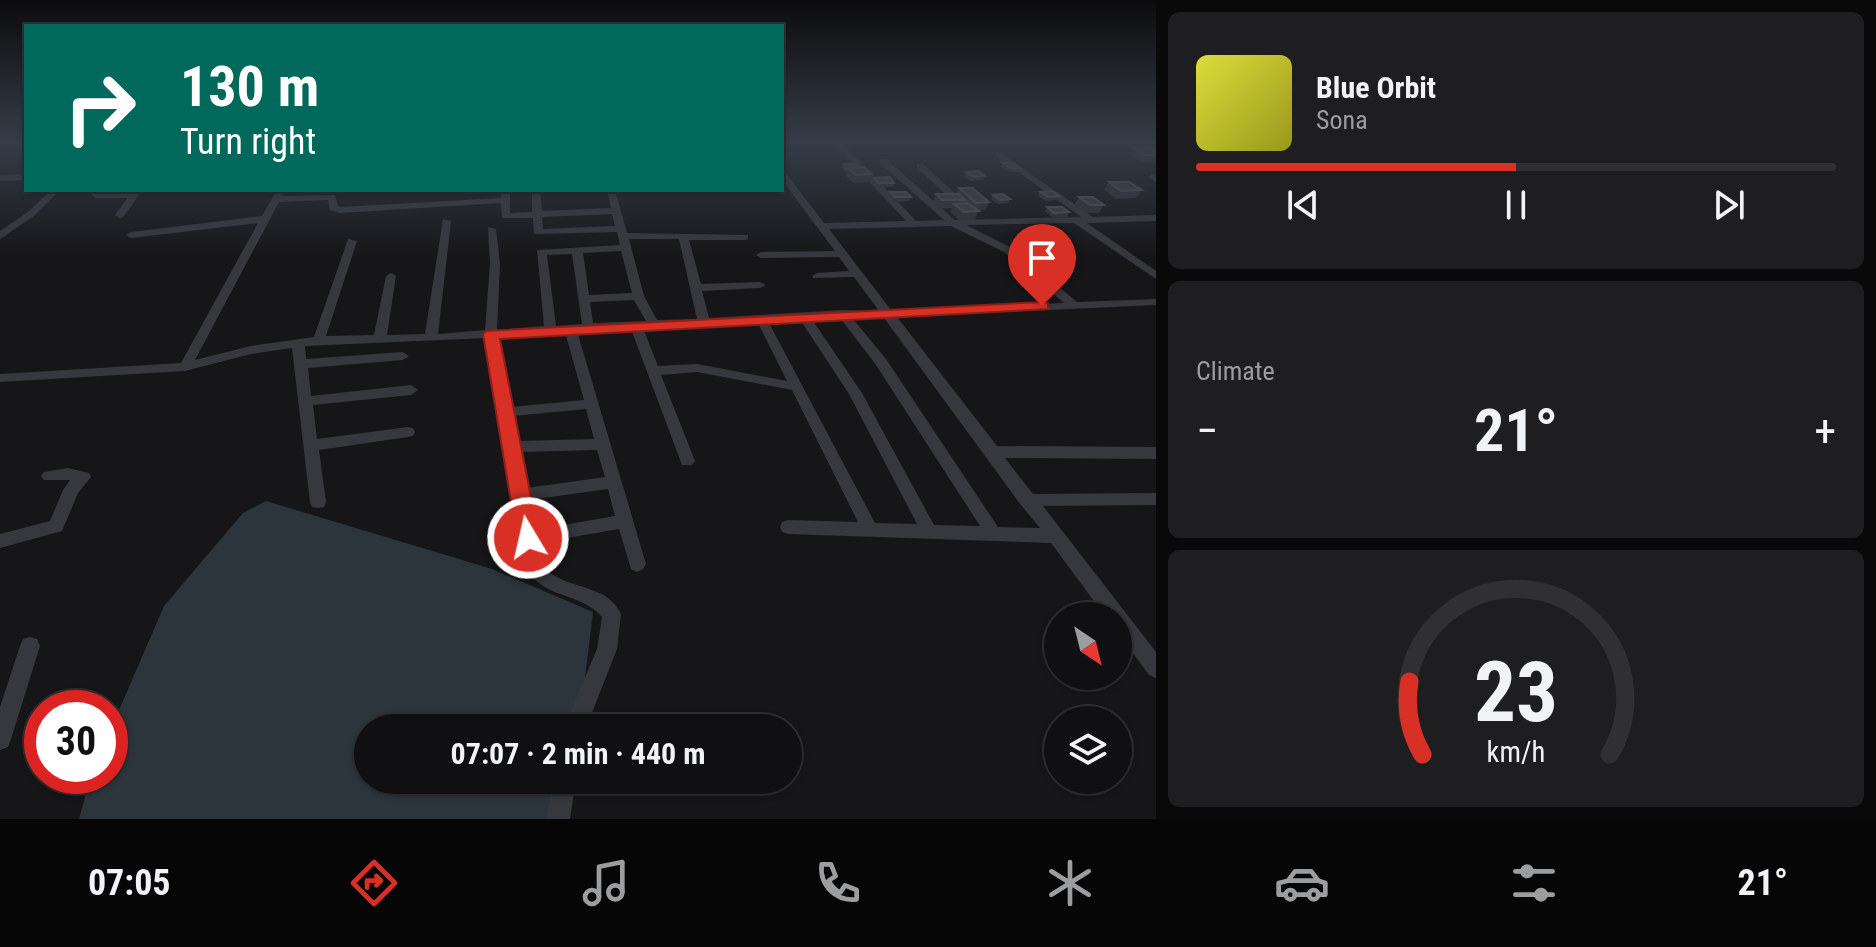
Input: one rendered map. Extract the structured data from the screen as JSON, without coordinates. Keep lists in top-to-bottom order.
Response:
{
  "north": "bottom right",
  "page": {
    "turn": ["130 m", "Turn right"],
    "song": ["Blue Orbit", "Sona"],
    "tile": "Climate",
    "heat": ["−", "21°", "+"],
    "limit": "30",
    "trip": "07:07 · 2 min · 440 m",
    "tabs": ["07:05", "21°"],
    "gauge": ["23", "km/h"]
  }
}
